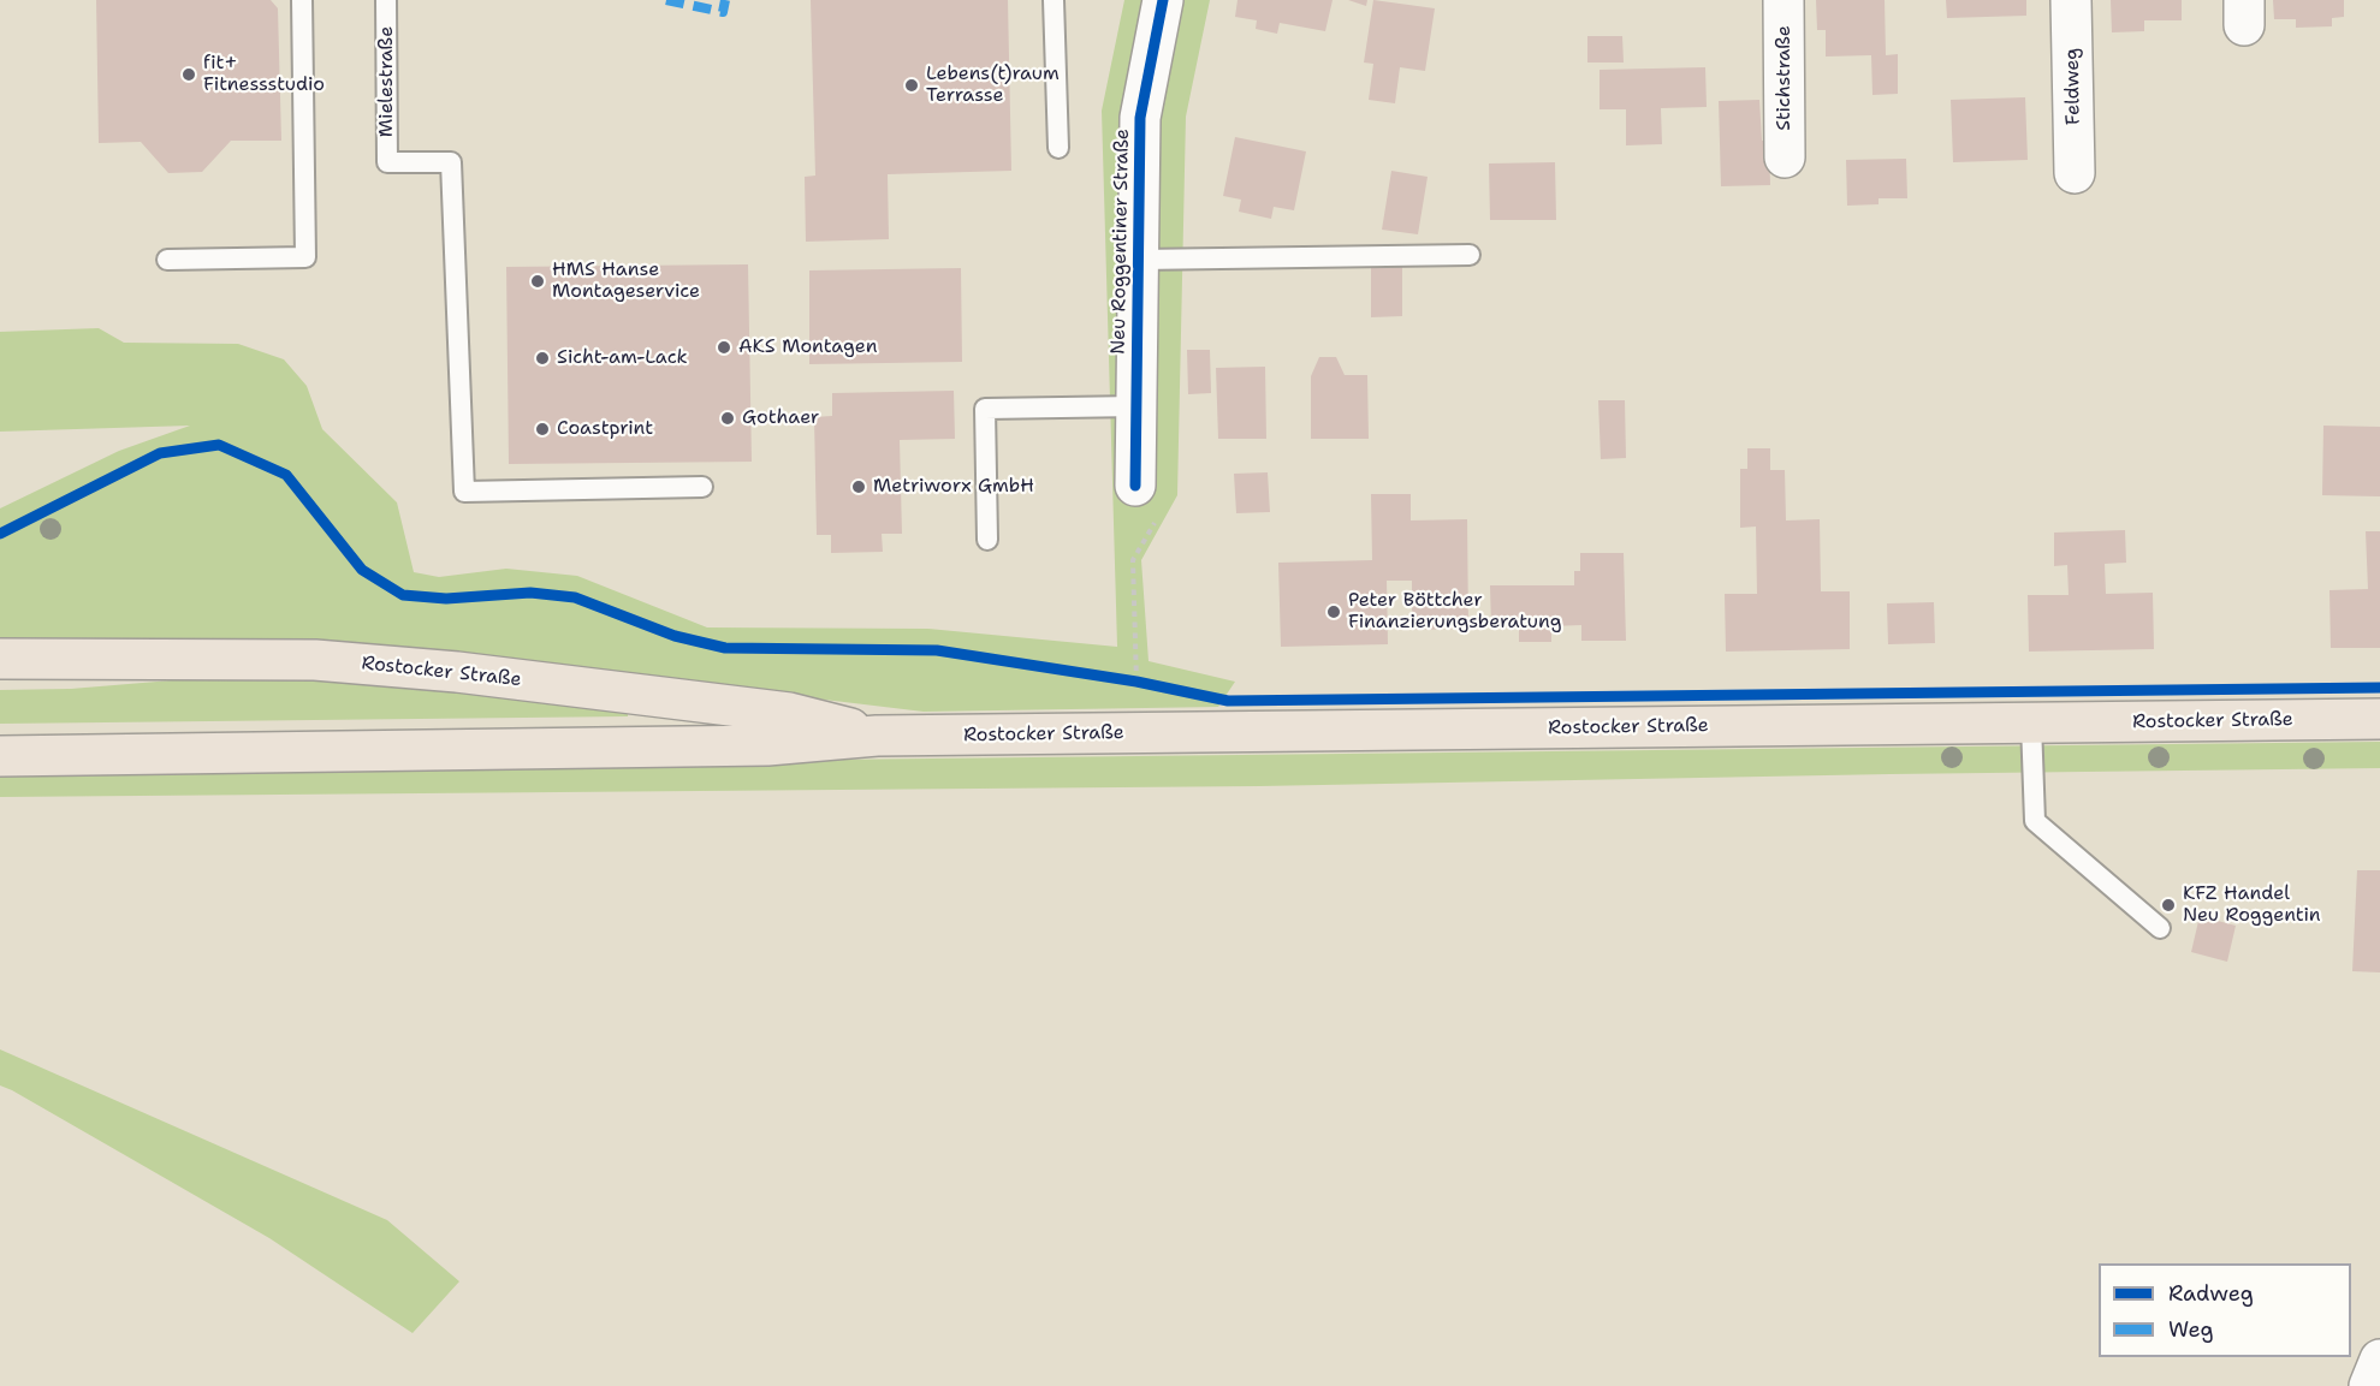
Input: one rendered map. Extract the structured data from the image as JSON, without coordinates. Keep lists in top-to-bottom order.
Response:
{
  "streets": {
    "main road": ["Rostocker Straße"],
    "street": ["Stichstraße", "Feldweg", "Neu Roggentiner Straße"],
    "lane": ["Mielestraße"]
  },
  "places": [
    "fit+ Fitnessstudio",
    "Lebens(t)raum Terrasse",
    "HMS Hanse Montageservice",
    "AKS Montagen",
    "Sicht-am-Lack",
    "Gothaer",
    "Coastprint",
    "Metriworx GmbH",
    "Peter Böttcher Finanzierungsberatung",
    "KFZ Handel Neu Roggentin"
  ],
  "legend": ["Radweg", "Weg"]
}
